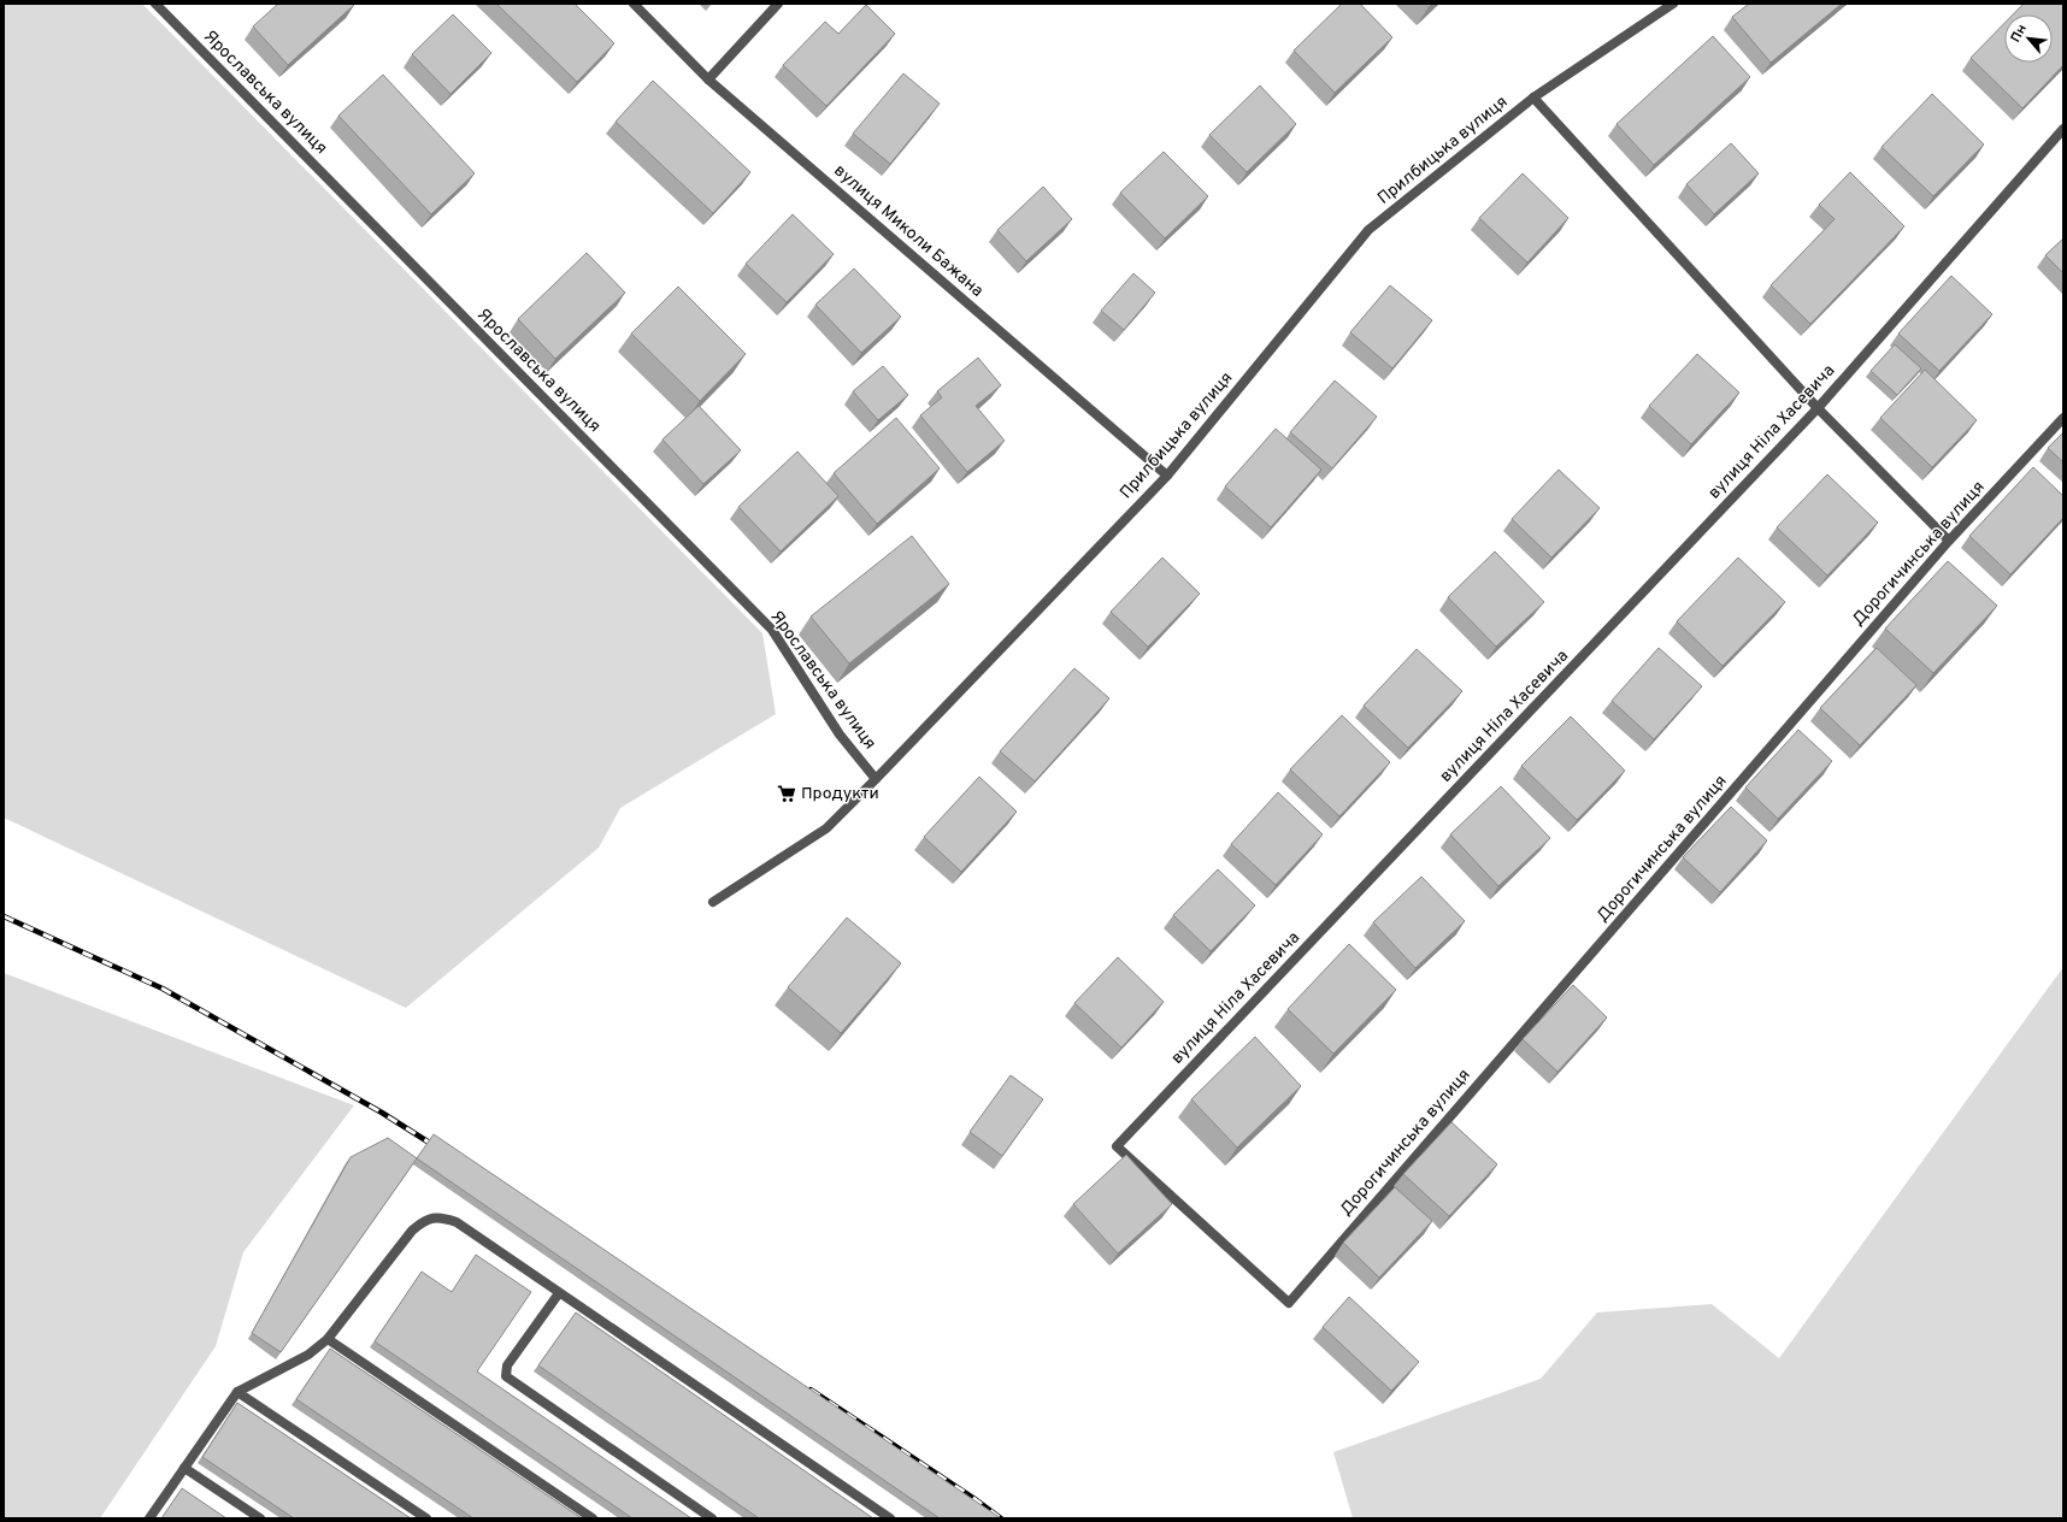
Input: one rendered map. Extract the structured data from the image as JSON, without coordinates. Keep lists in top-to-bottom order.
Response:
{
  "streets": {
    "street": [
      "Ярославська вулиця",
      "Прилбицька вулиця",
      "вулиця Миколи Бажана",
      "вулиця Ніла Хасевича",
      "Дорогичинська вулиця"
    ]
  },
  "crossings": [
    ["Ярославська вулиця", "Прилбицька вулиця"],
    ["Прилбицька вулиця", "вулиця Миколи Бажана"],
    ["вулиця Ніла Хасевича", "Дорогичинська вулиця"]
  ],
  "places": {
    "supermarket": ["Продукти"]
  },
  "north": "top left"
}
